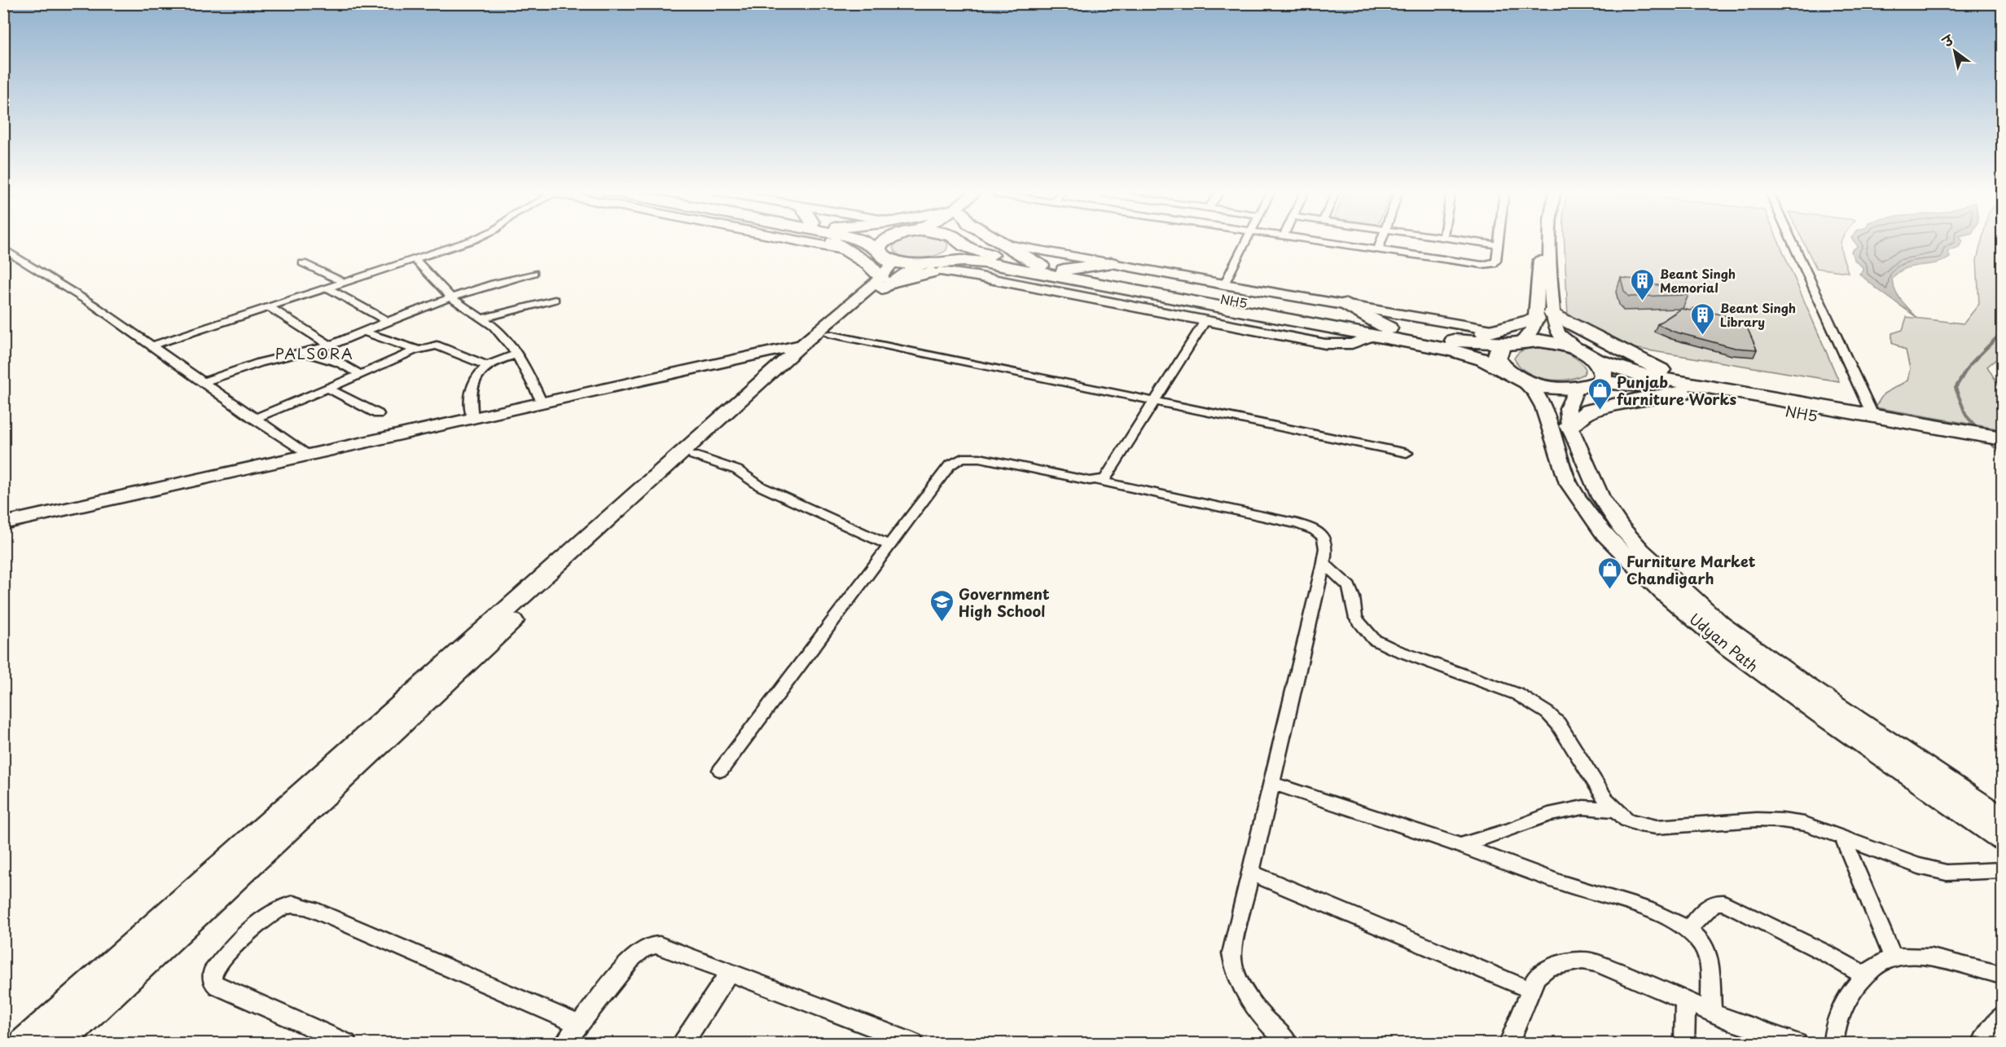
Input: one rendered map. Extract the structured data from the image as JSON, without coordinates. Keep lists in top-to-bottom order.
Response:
{
  "streets": {
    "highway": ["NH5"],
    "main road": ["Udyan Path"]
  },
  "crossings": [
    ["NH5", "Udyan Path"]
  ],
  "districts": ["PALSORA"],
  "places": {
    "building": ["Beant Singh Memorial", "Beant Singh Library"],
    "shop": ["Punjab furniture Works", "Furniture Market Chandigarh"],
    "school or university": ["Government High School"]
  },
  "north": "top left"
}
